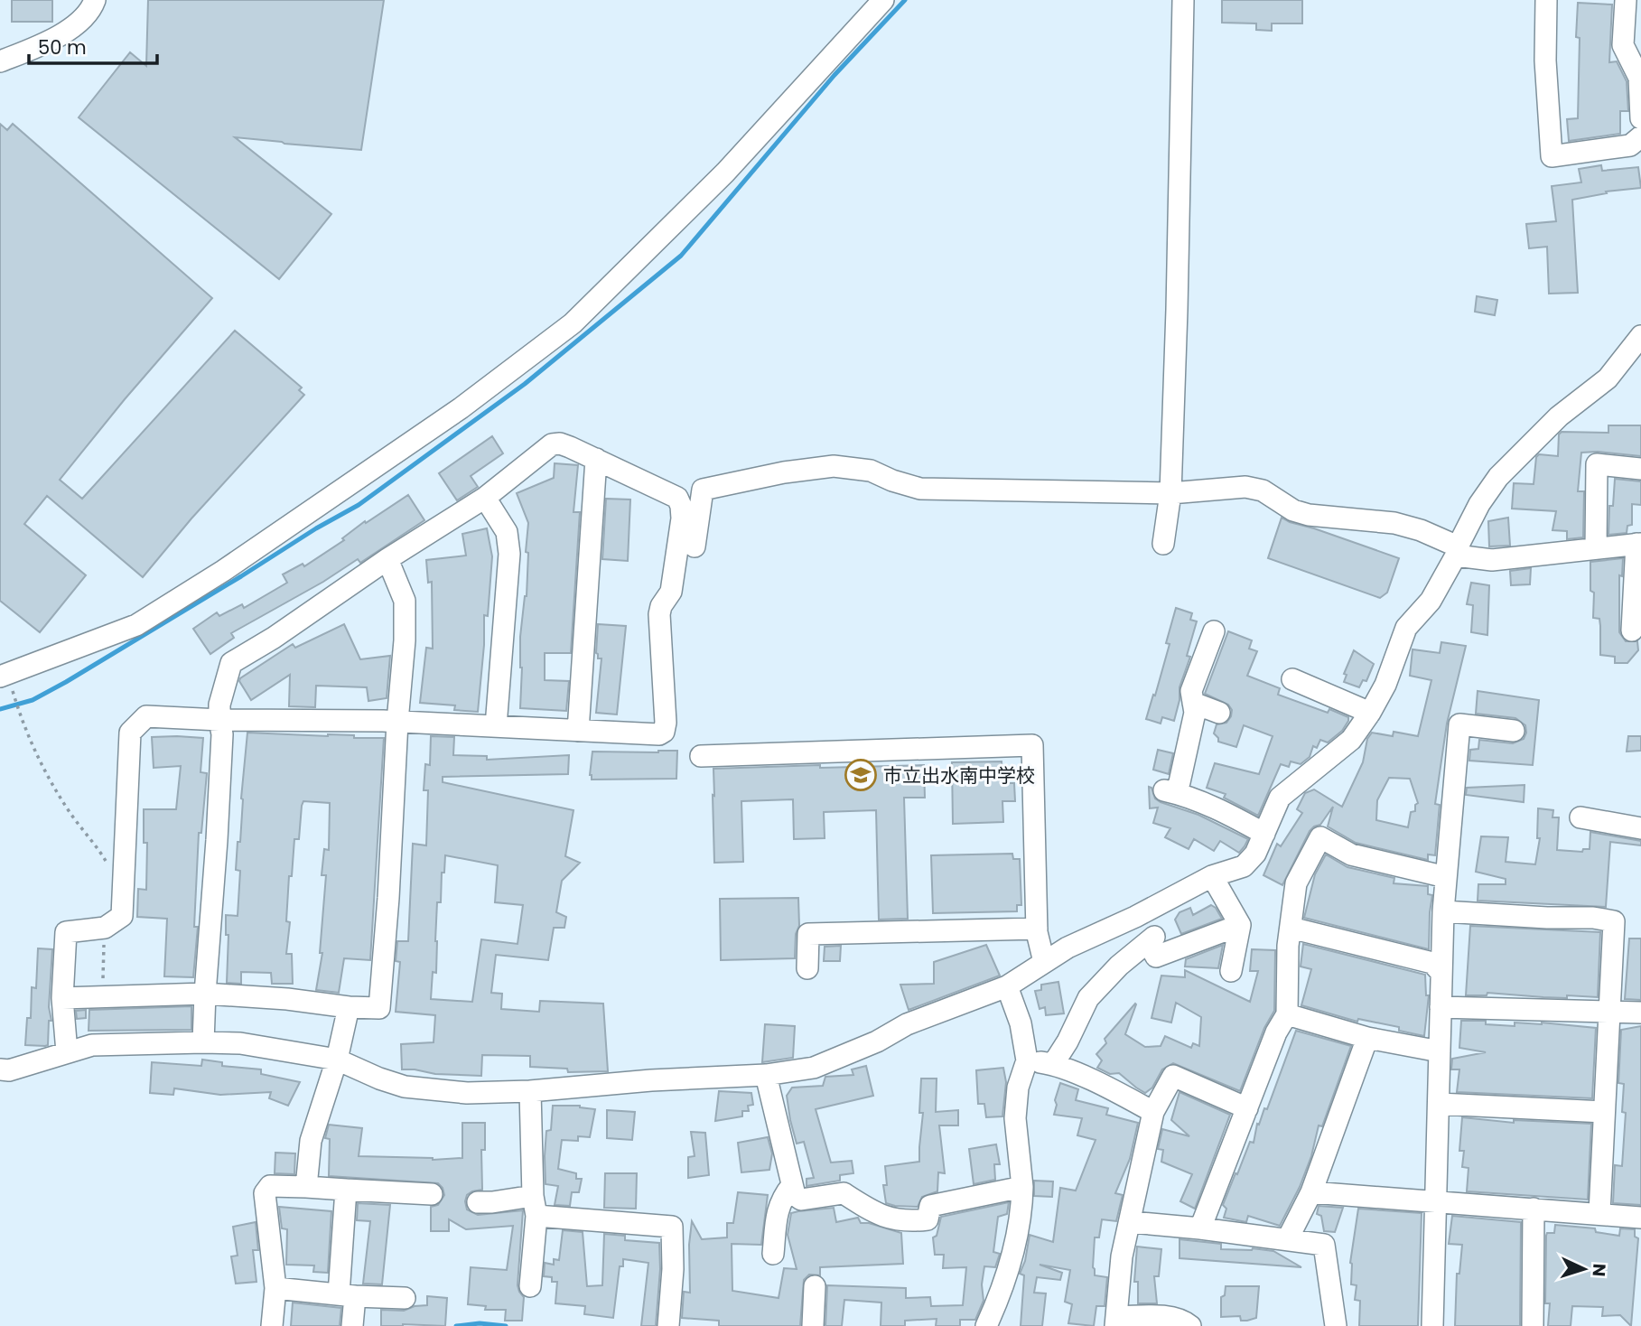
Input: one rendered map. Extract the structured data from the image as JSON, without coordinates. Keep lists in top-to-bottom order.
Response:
{
  "places": {
    "school or university": ["市立出水南中学校"]
  },
  "scale_bar": "50 m",
  "north": "right"
}
